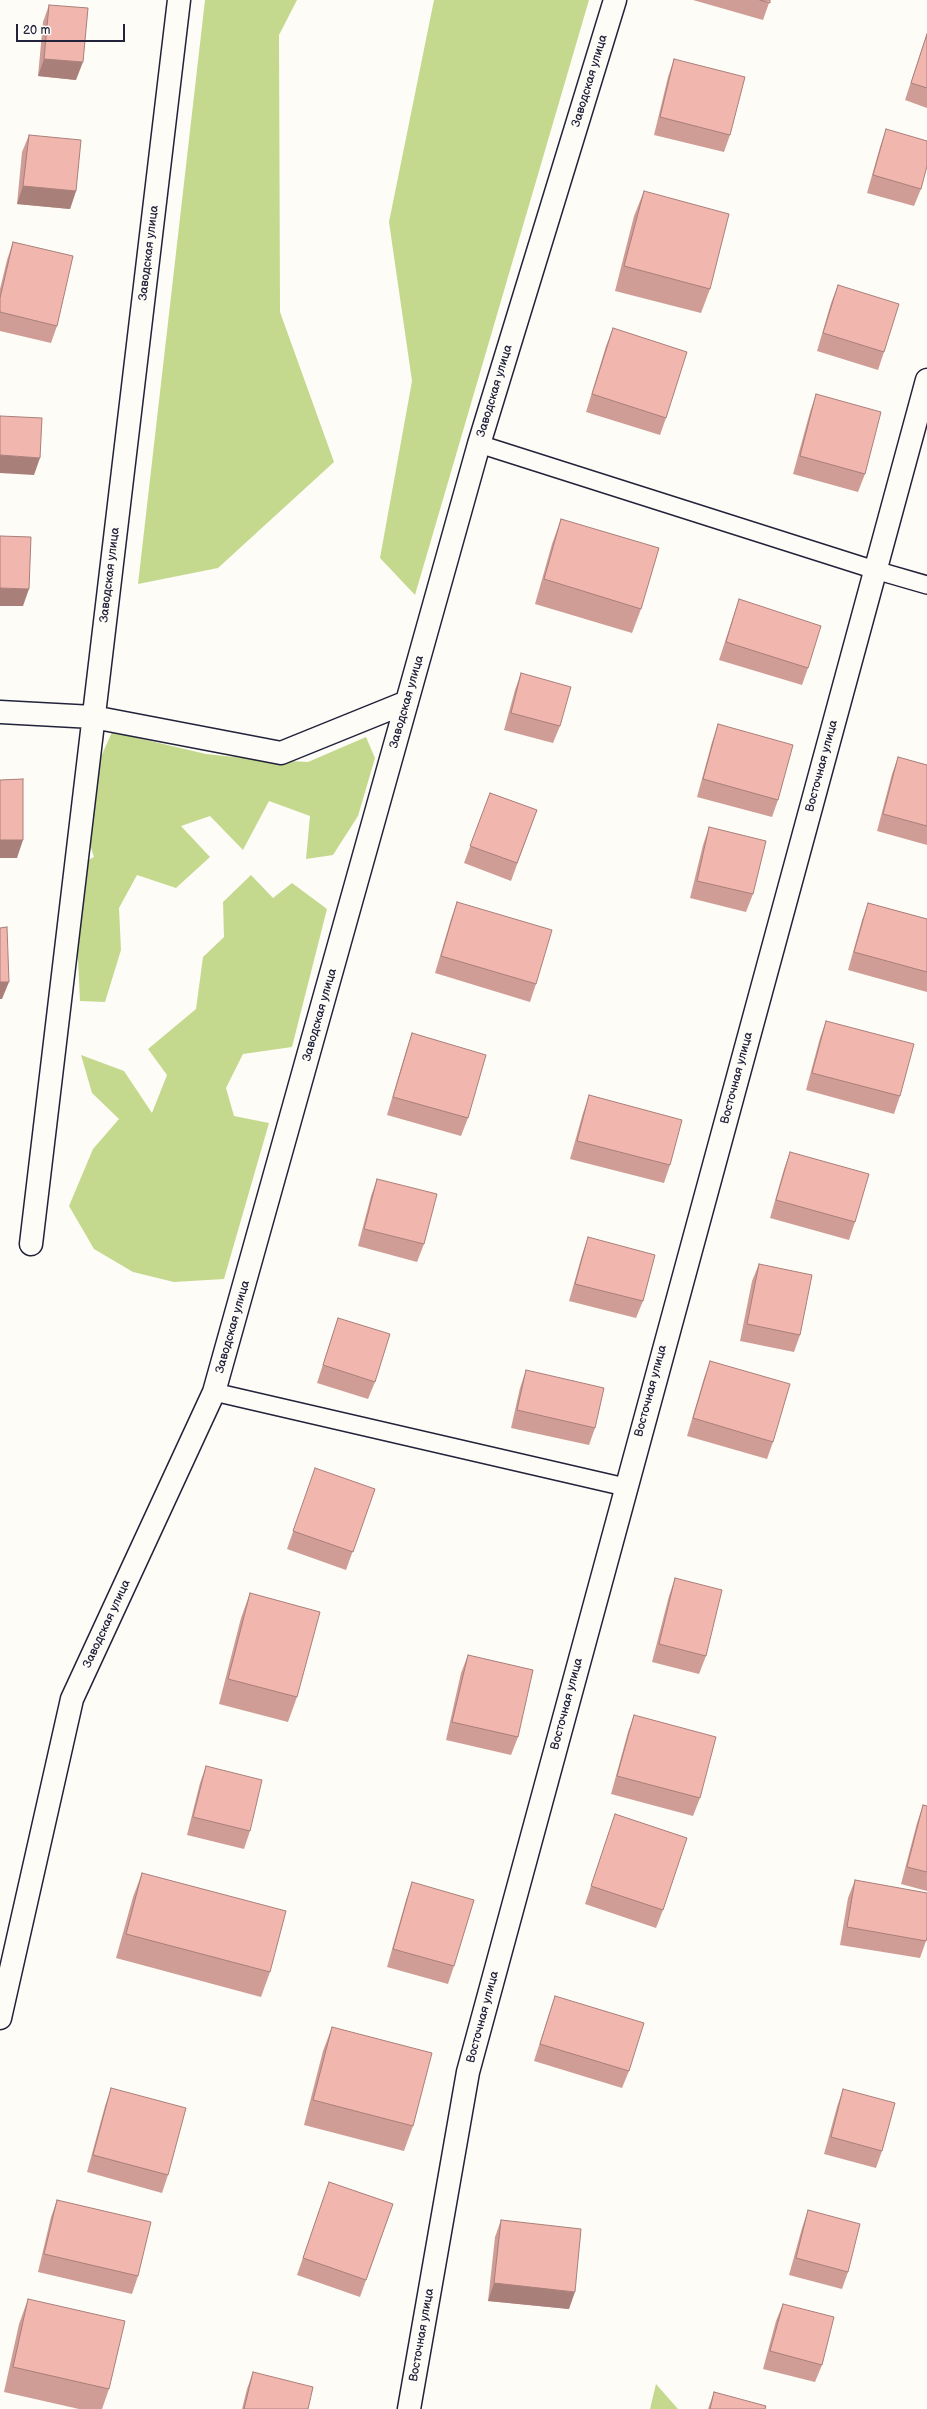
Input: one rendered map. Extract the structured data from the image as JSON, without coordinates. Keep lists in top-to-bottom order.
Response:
{
  "streets": {
    "street": ["Заводская улица", "Восточная улица"]
  },
  "scale_bar": "20 m"
}
